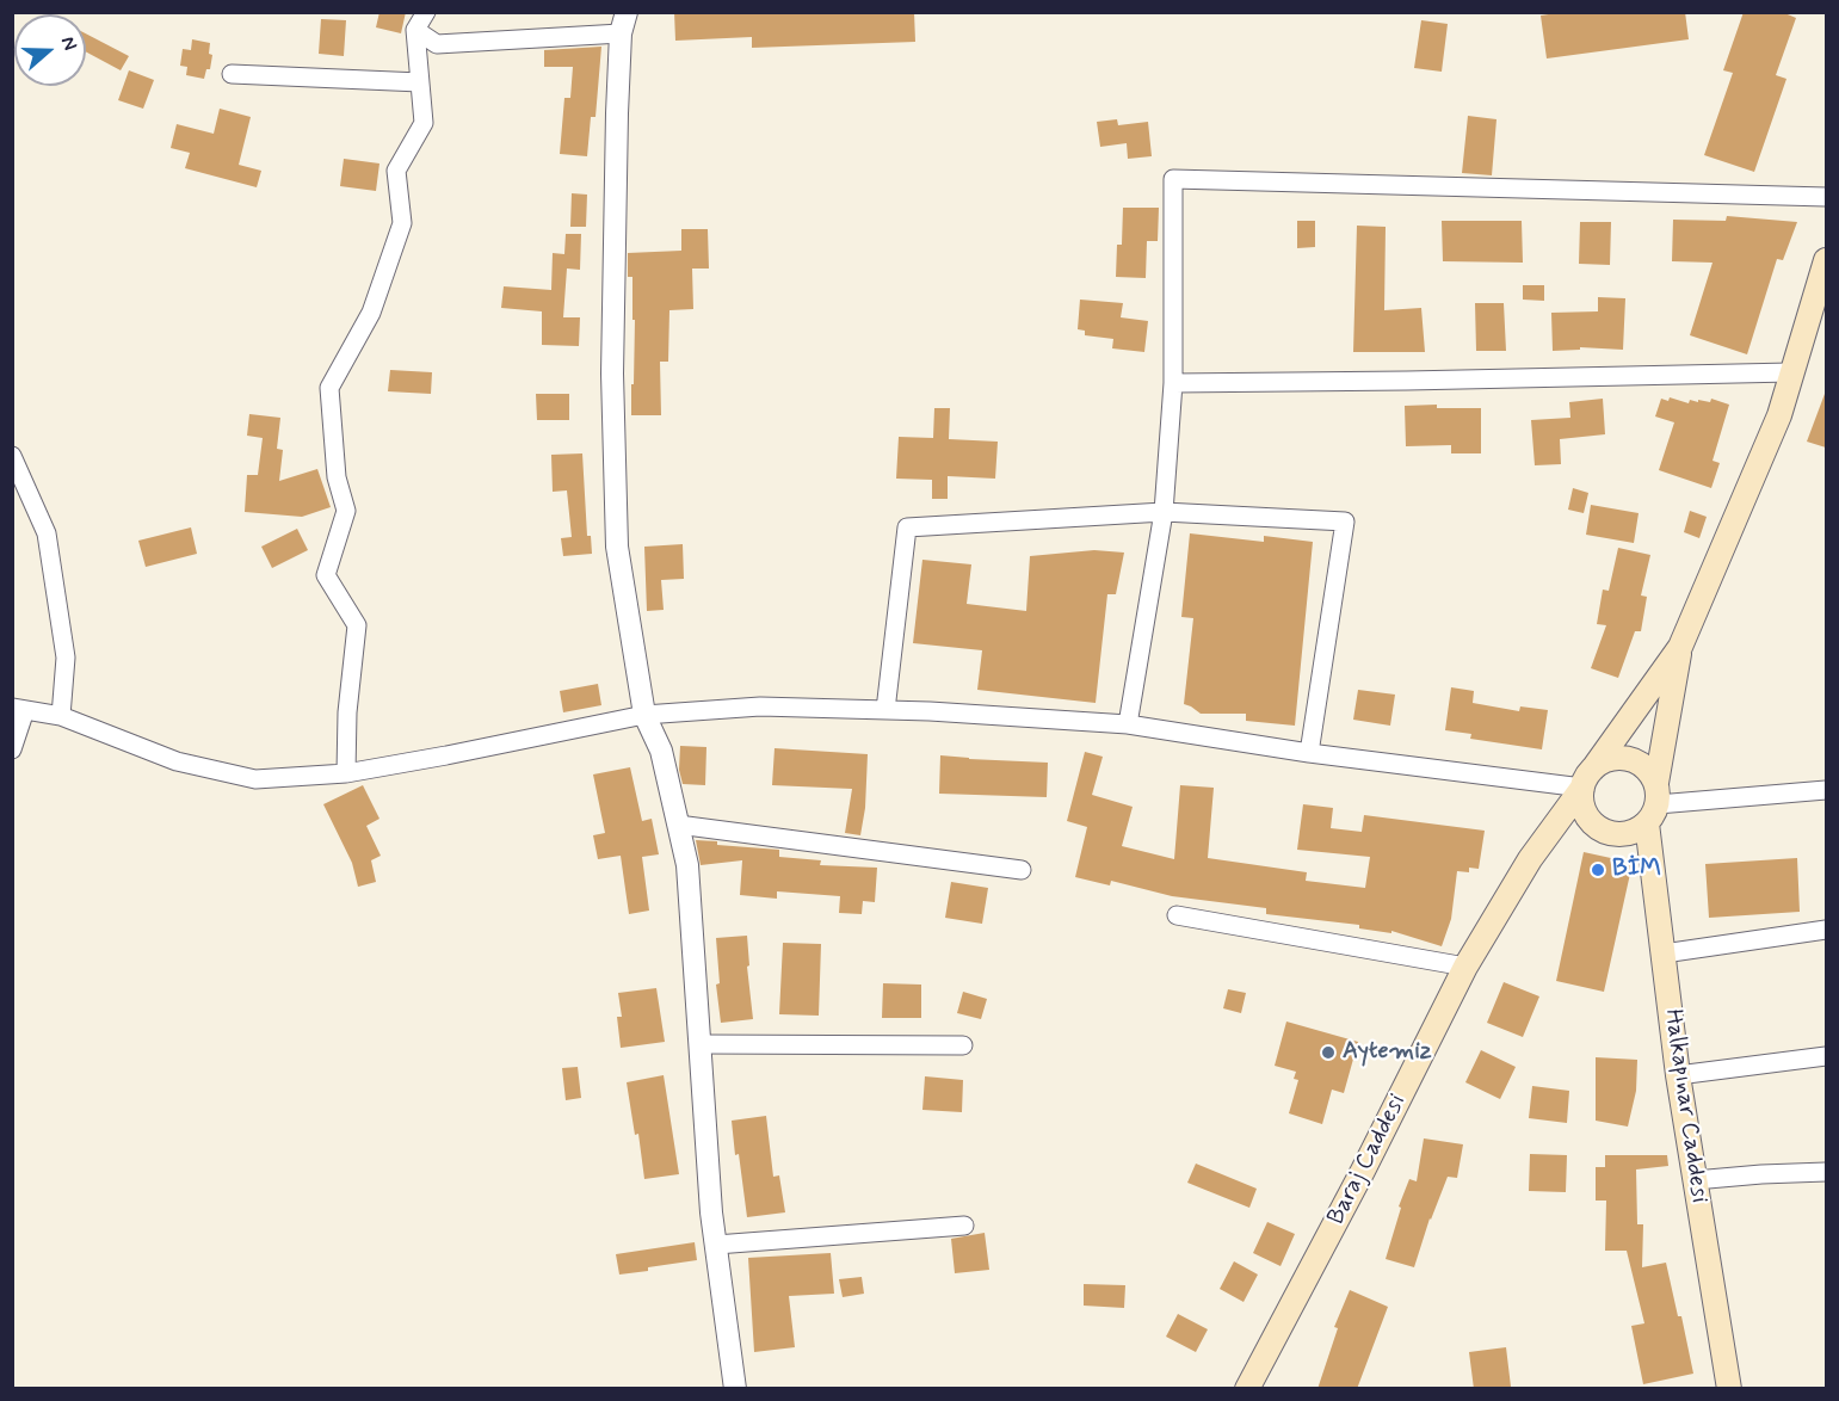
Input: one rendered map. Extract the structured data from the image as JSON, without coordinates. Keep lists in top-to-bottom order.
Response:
{
  "streets": {
    "main road": ["Halkapınar Caddesi", "Baraj Caddesi"]
  },
  "crossings": [
    ["Halkapınar Caddesi", "Baraj Caddesi"]
  ],
  "places": ["BİM", "Aytemiz"],
  "north": "right"
}
